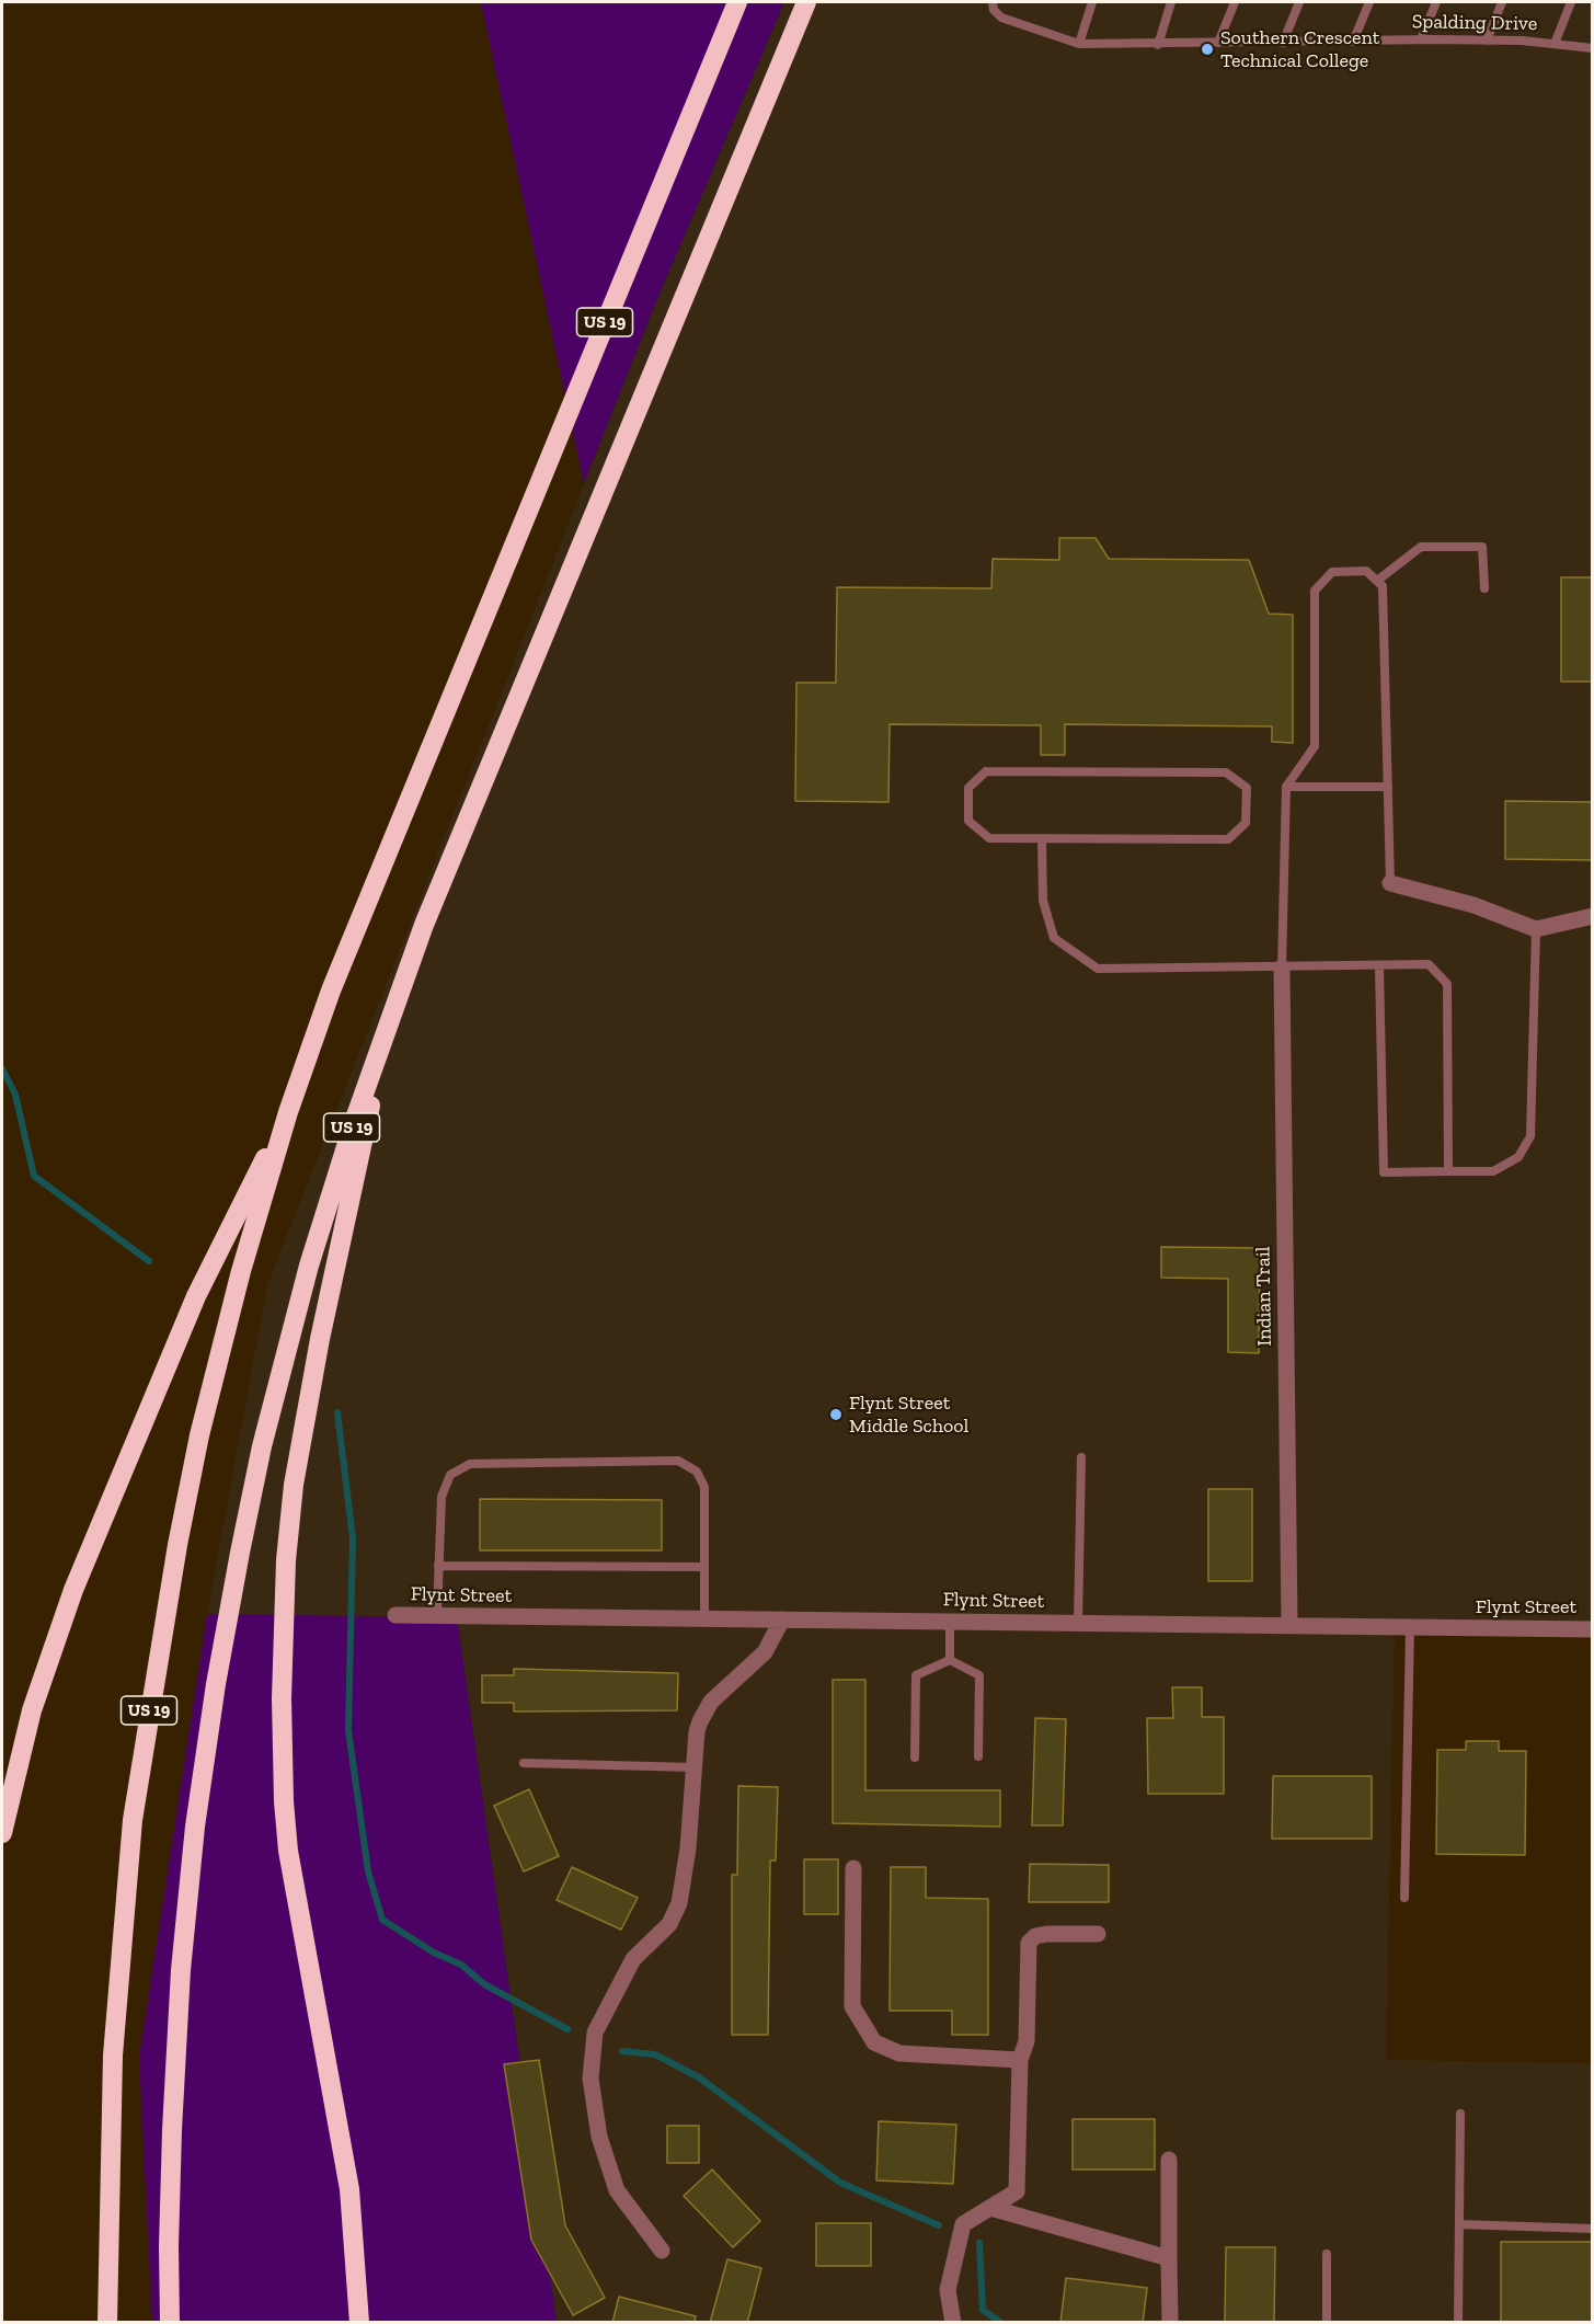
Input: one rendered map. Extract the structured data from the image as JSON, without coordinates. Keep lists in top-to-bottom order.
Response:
{
  "streets": {
    "highway": ["US 19"],
    "street": ["Indian Trail", "Flynt Street"],
    "lane": ["Spalding Drive"]
  },
  "crossings": [
    ["Indian Trail", "Flynt Street"]
  ],
  "places": ["Southern Crescent Technical College", "Flynt Street Middle School"]
}
